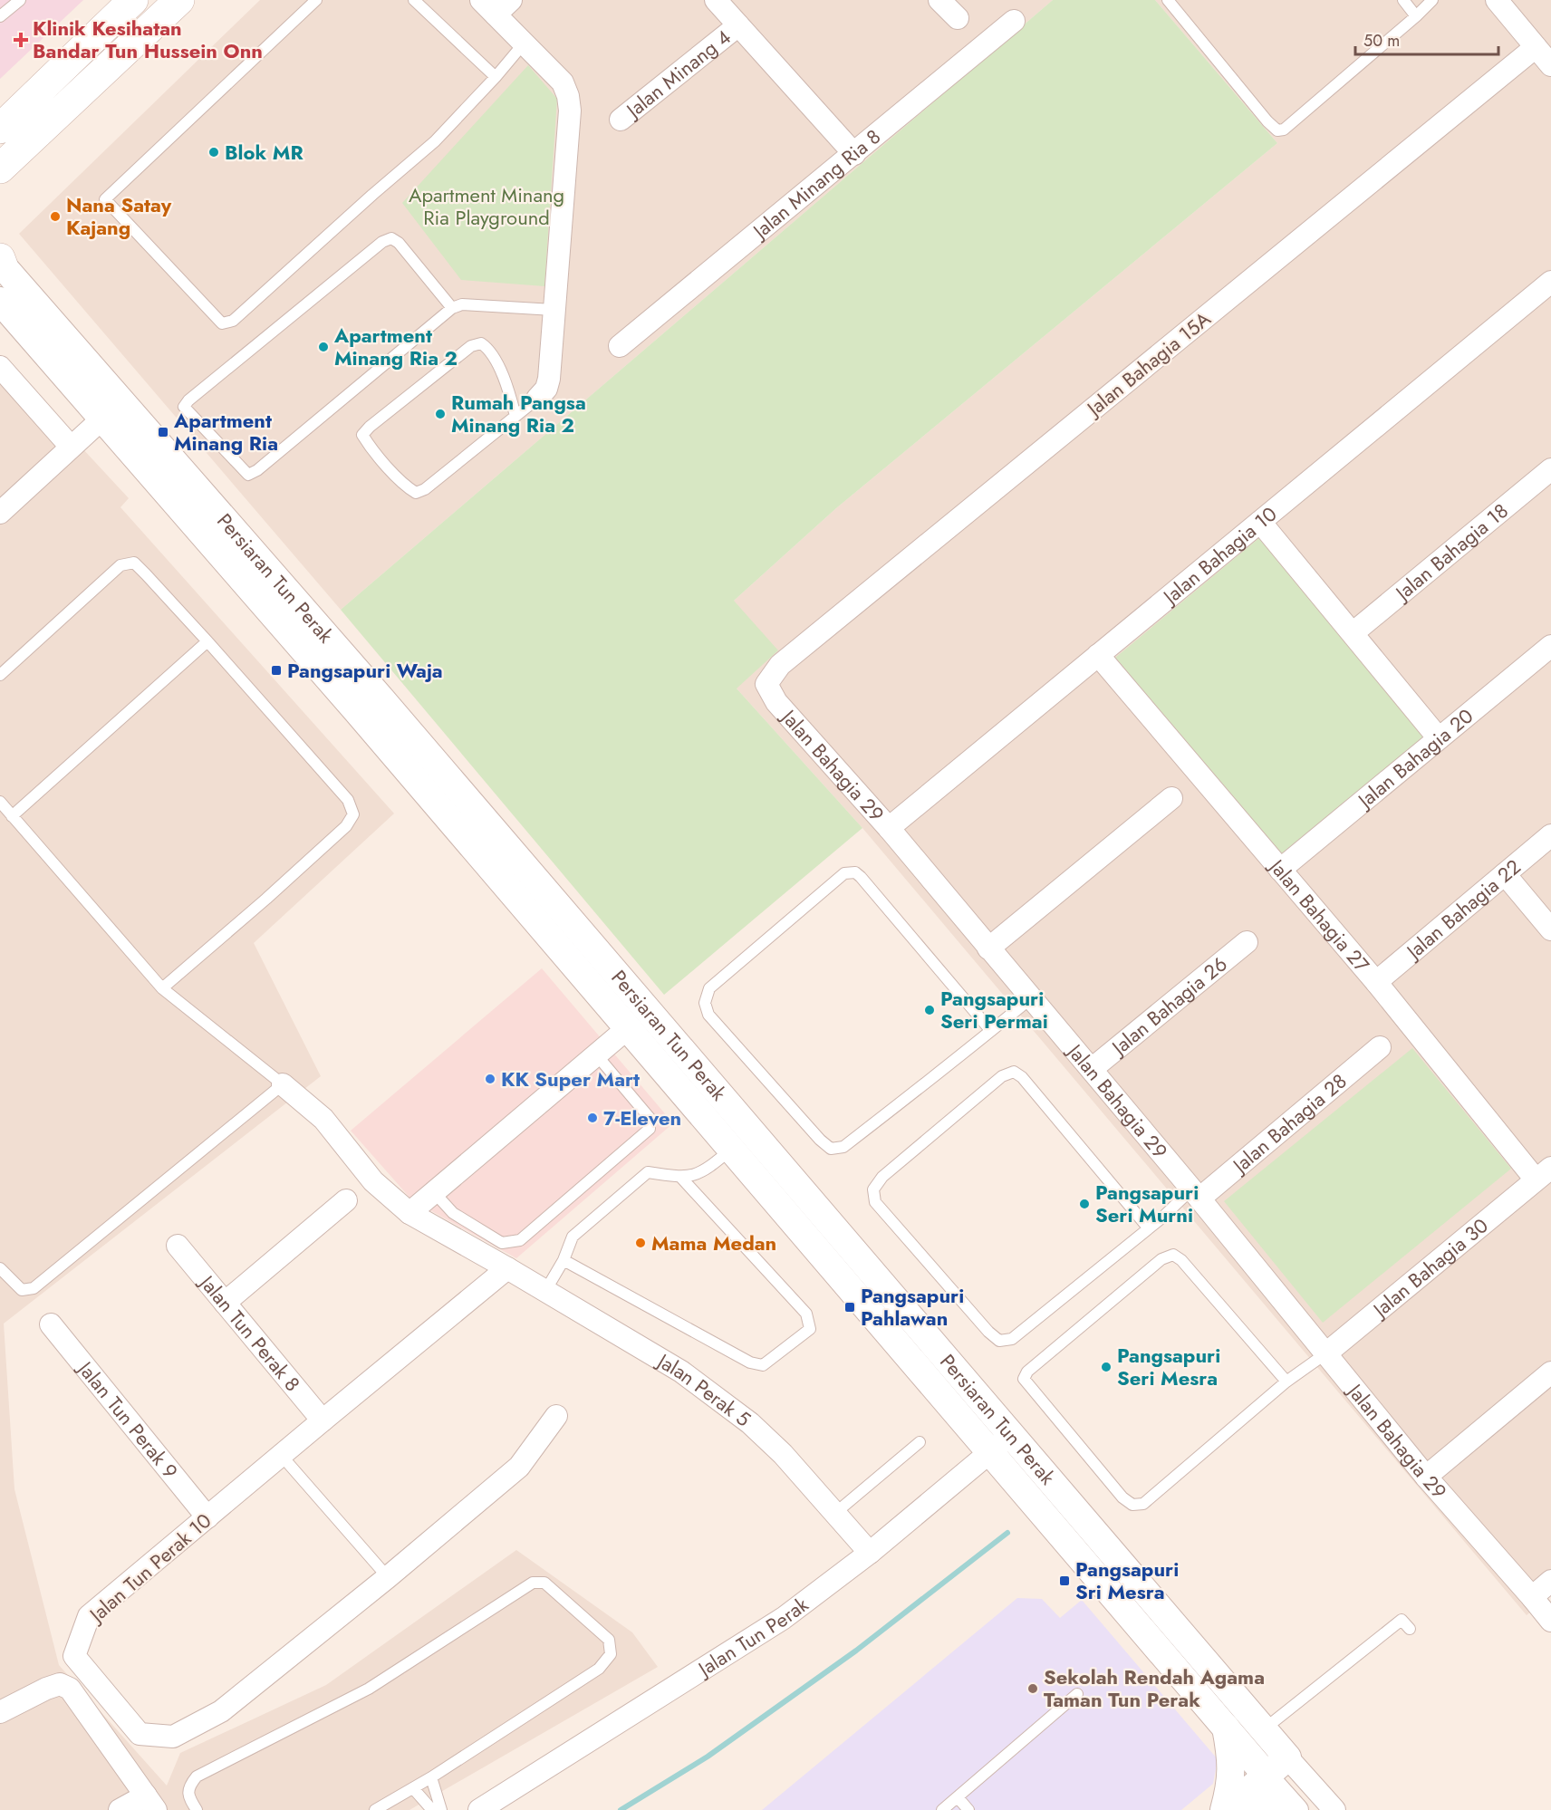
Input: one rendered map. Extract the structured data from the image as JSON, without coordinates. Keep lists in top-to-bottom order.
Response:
{
  "streets": {
    "street": [
      "Jalan Minang 4",
      "Jalan Minang Ria 8",
      "Jalan Bahagia 15A",
      "Jalan Bahagia 18",
      "Jalan Bahagia 10",
      "Persiaran Tun Perak",
      "Jalan Bahagia 20",
      "Jalan Bahagia 29",
      "Jalan Bahagia 22",
      "Jalan Bahagia 27",
      "Jalan Bahagia 26",
      "Jalan Bahagia 28",
      "Jalan Bahagia 30",
      "Jalan Tun Perak 8",
      "Jalan Perak 5",
      "Jalan Tun Perak 9",
      "Jalan Tun Perak 10",
      "Jalan Tun Perak"
    ]
  },
  "crossings": [
    ["Jalan Bahagia 15A", "Jalan Bahagia 29"],
    ["Jalan Bahagia 10", "Jalan Bahagia 29"],
    ["Jalan Bahagia 10", "Jalan Bahagia 27"],
    ["Persiaran Tun Perak", "Jalan Tun Perak"],
    ["Jalan Bahagia 20", "Jalan Bahagia 27"],
    ["Jalan Bahagia 29", "Jalan Bahagia 26"],
    ["Jalan Bahagia 29", "Jalan Bahagia 28"],
    ["Jalan Bahagia 29", "Jalan Bahagia 30"],
    ["Jalan Bahagia 22", "Jalan Bahagia 27"],
    ["Jalan Bahagia 27", "Jalan Bahagia 30"],
    ["Jalan Tun Perak 8", "Jalan Tun Perak 10"],
    ["Jalan Perak 5", "Jalan Tun Perak 10"],
    ["Jalan Perak 5", "Jalan Tun Perak"],
    ["Jalan Tun Perak 9", "Jalan Tun Perak 10"]
  ],
  "parks": ["Apartment Minang Ria Playground"],
  "places": {
    "health": ["Klinik Kesihatan Bandar Tun Hussein Onn"],
    "other": [
      "Blok MR",
      "Nana Satay Kajang",
      "Apartment Minang Ria 2",
      "Rumah Pangsa Minang Ria 2",
      "Pangsapuri Seri Permai",
      "KK Super Mart",
      "7-Eleven",
      "Pangsapuri Seri Murni",
      "Mama Medan",
      "Pangsapuri Seri Mesra",
      "Sekolah Rendah Agama Taman Tun Perak"
    ],
    "transit": [
      "Apartment Minang Ria",
      "Pangsapuri Waja",
      "Pangsapuri Pahlawan",
      "Pangsapuri Sri Mesra"
    ]
  },
  "scale_bar": "50 m"
}
